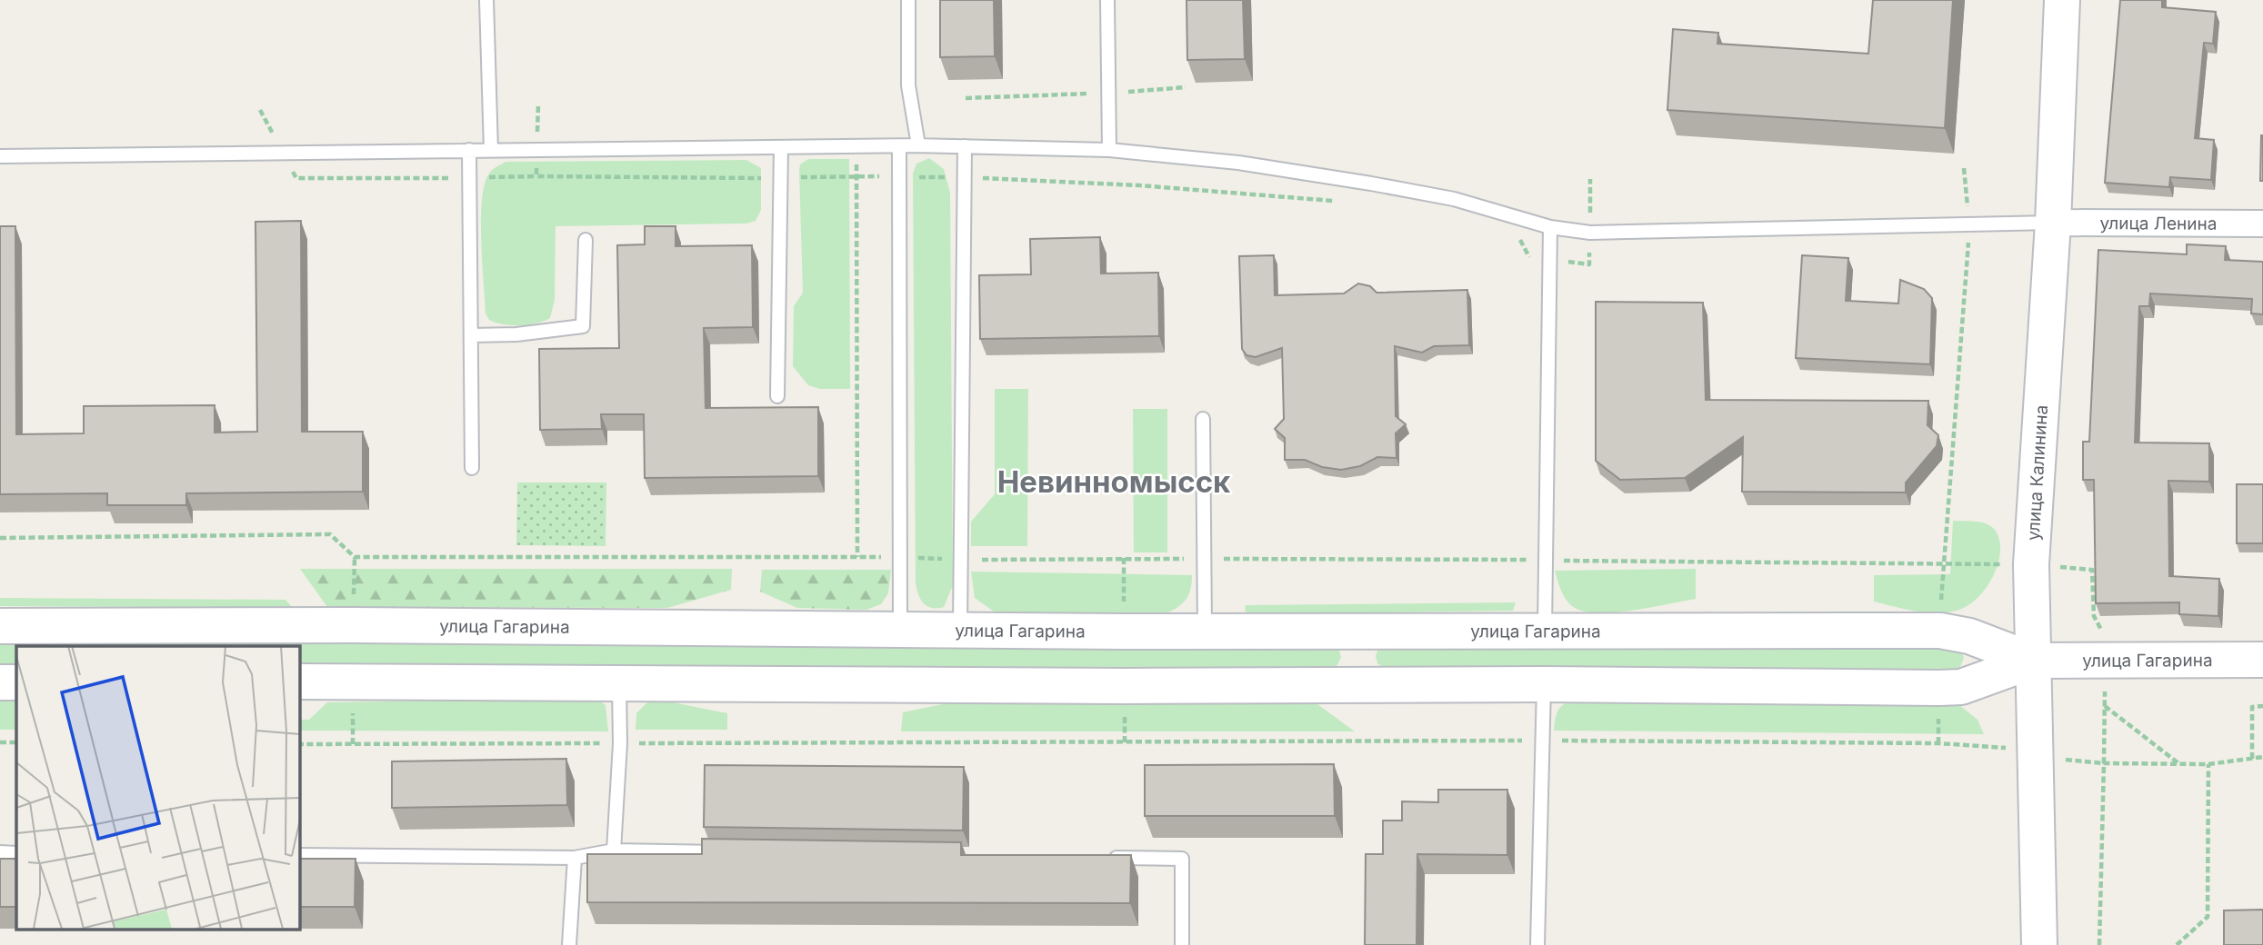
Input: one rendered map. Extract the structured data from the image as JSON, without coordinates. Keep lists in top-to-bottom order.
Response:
{
  "streets": {
    "main road": ["улица Калинина", "улица Гагарина"],
    "street": ["улица Ленина"]
  },
  "crossings": [
    ["улица Ленина", "улица Калинина"],
    ["улица Калинина", "улица Гагарина"]
  ],
  "districts": ["Невинномысск"]
}
